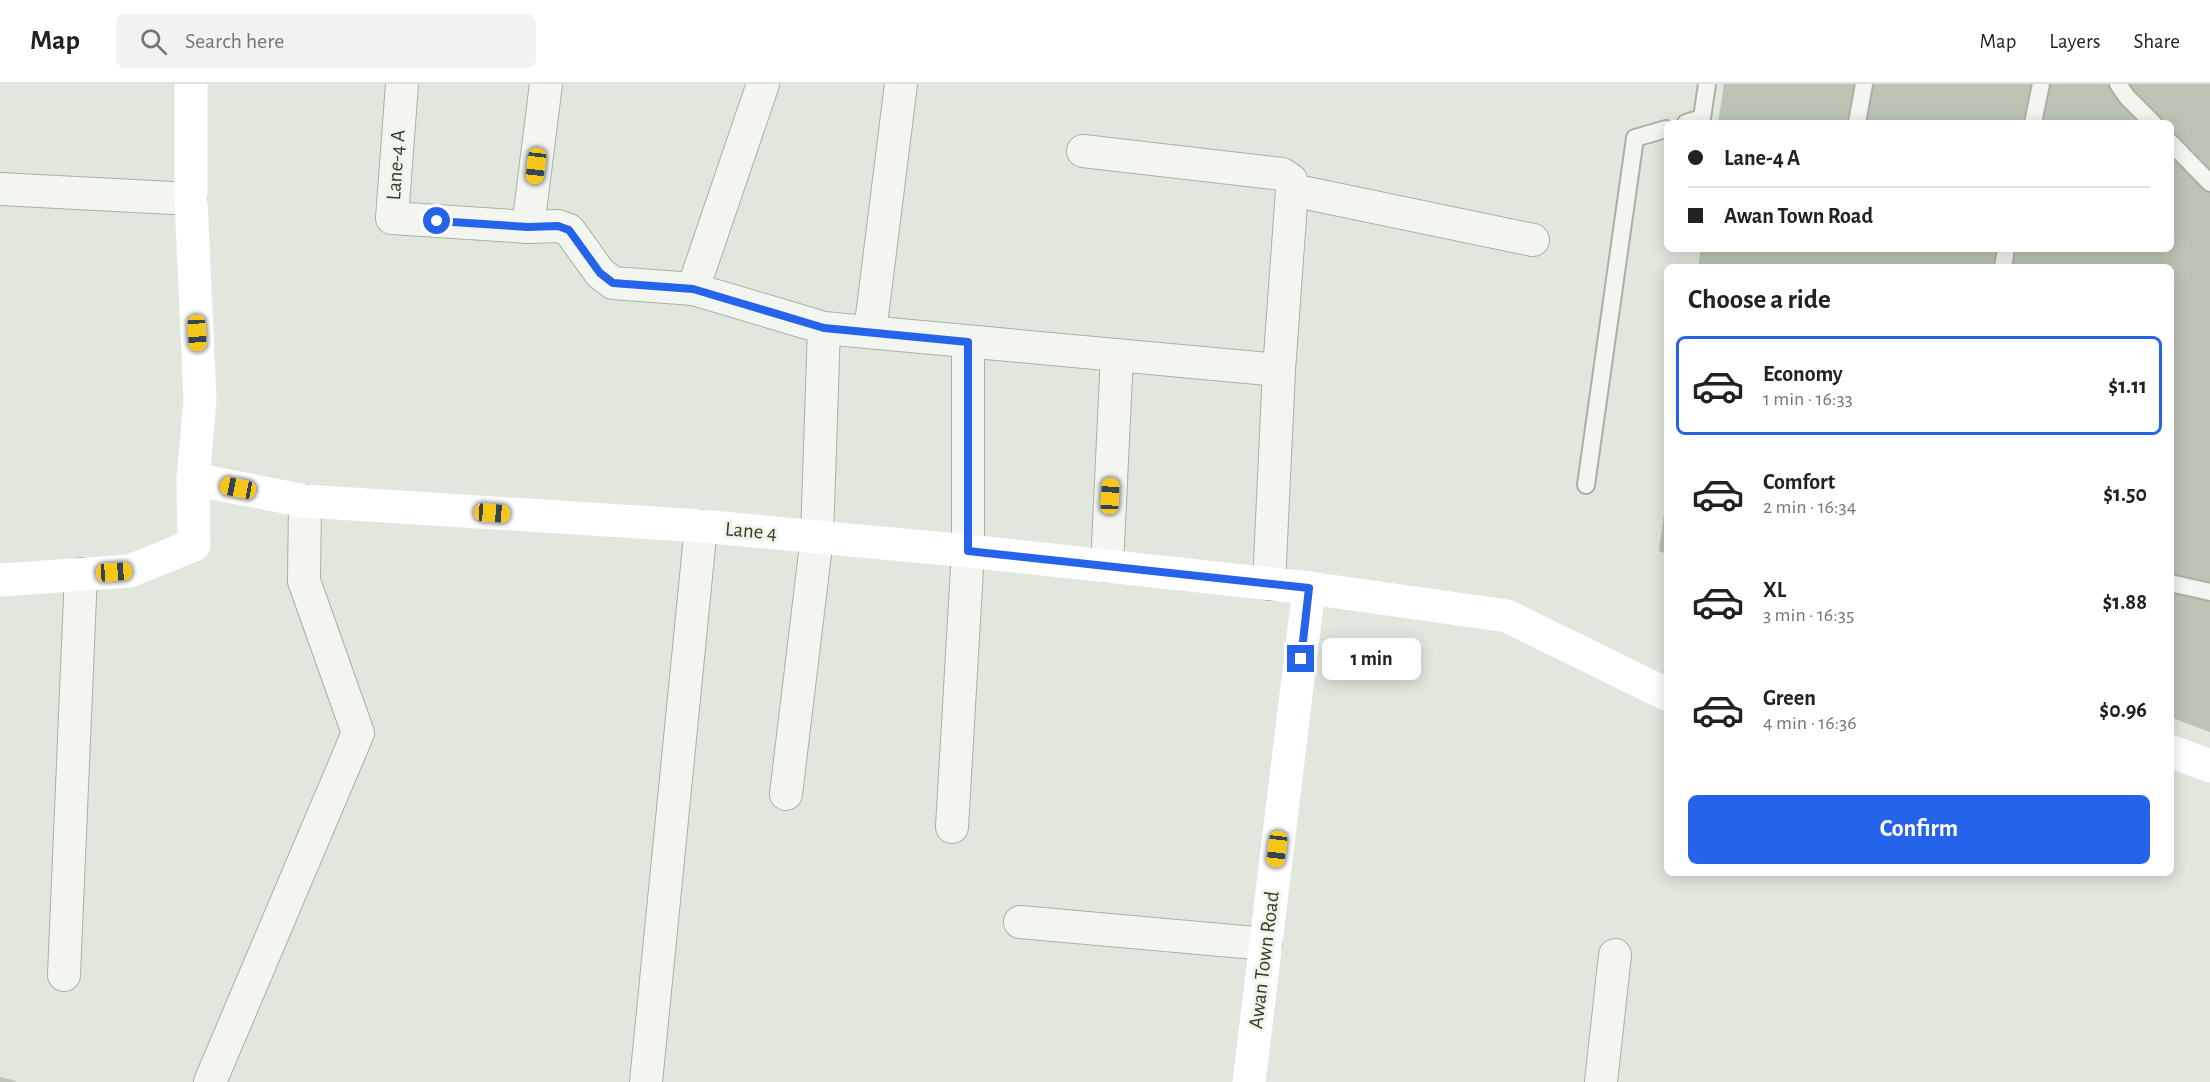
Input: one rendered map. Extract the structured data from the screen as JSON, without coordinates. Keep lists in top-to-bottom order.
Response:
{
  "streets": {
    "street": ["Lane-4 A", "Lane 4", "Awan Town Road"]
  },
  "crossings": [
    ["Lane 4", "Awan Town Road"]
  ],
  "page": {
    "header": "Map",
    "search": "Search here",
    "nav": ["Map", "Layers", "Share"],
    "banner": ["Lane-4 A", "Awan Town Road"],
    "heading": "Choose a ride",
    "list": [
      {
        "name": "Economy",
        "note": "1 min · 16:33",
        "value": "$1.11"
      },
      {
        "name": "Comfort",
        "note": "2 min · 16:34",
        "value": "$1.50"
      },
      {
        "name": "XL",
        "note": "3 min · 16:35",
        "value": "$1.88"
      },
      {
        "name": "Green",
        "note": "4 min · 16:36",
        "value": "$0.96"
      }
    ],
    "bubble": "1 min",
    "buttons": "Confirm"
  }
}
